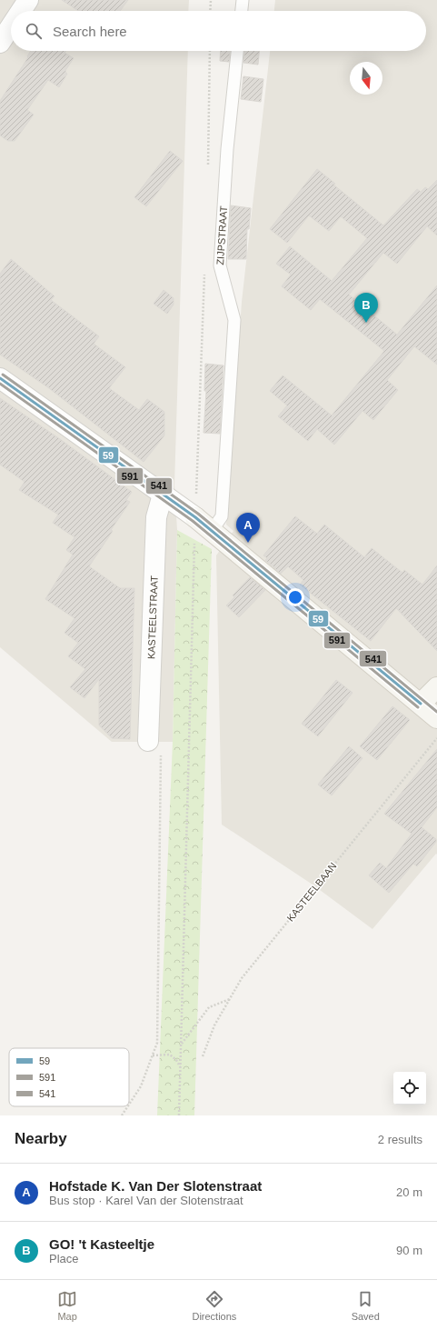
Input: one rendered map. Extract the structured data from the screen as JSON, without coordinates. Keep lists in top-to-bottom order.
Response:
{
  "streets": {
    "street": ["KASTEELSTRAAT"],
    "lane": ["ZIJPSTRAAT"],
    "path": ["KASTEELBAAN"]
  },
  "lines": ["transit line 541", "transit line 59", "transit line 591"],
  "legend": ["59", "591", "541"],
  "north": "bottom",
  "page": {
    "search": "Search here",
    "pins": ["B", "A"],
    "heading": ["Nearby", "2 results"],
    "list": [
      {
        "mark": "A",
        "name": "Hofstade K. Van Der Slotenstraat",
        "note": "Bus stop · Karel Van der Slotenstraat",
        "value": "20 m"
      },
      {
        "mark": "B",
        "name": "GO! 't Kasteeltje",
        "note": "Place",
        "value": "90 m"
      }
    ],
    "nav": ["Map", "Directions", "Saved"]
  }
}
